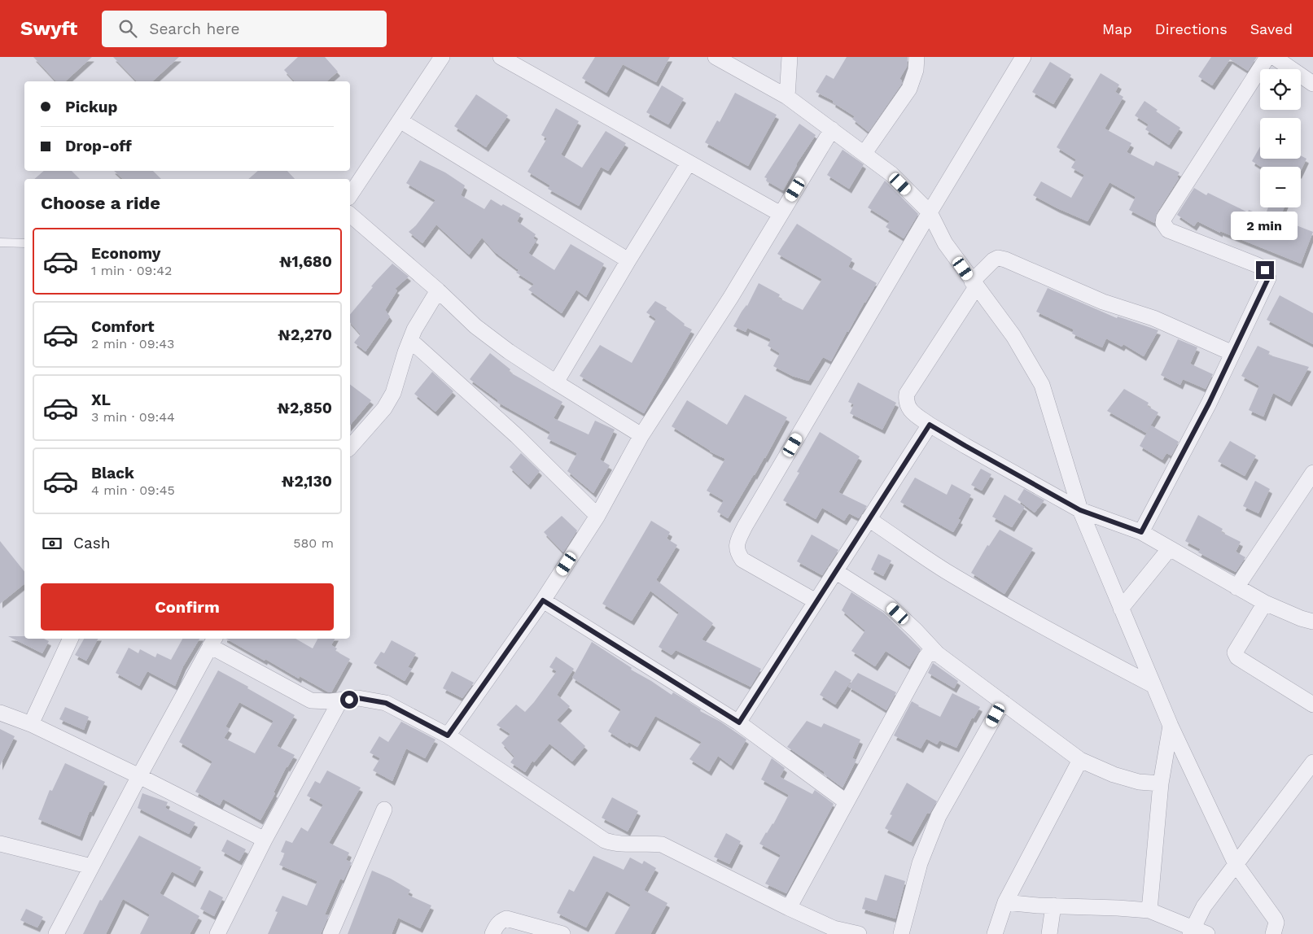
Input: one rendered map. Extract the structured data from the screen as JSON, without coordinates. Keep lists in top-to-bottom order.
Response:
{
  "page": {
    "header": "Swyft",
    "search": "Search here",
    "nav": ["Map", "Directions", "Saved"],
    "map_buttons": ["+", "−"],
    "banner": ["Pickup", "Drop-off"],
    "heading": "Choose a ride",
    "bubble": "2 min",
    "list": [
      {
        "name": "Economy",
        "note": "1 min · 09:42",
        "value": "₦1,680"
      },
      {
        "name": "Comfort",
        "note": "2 min · 09:43",
        "value": "₦2,270"
      },
      {
        "name": "XL",
        "note": "3 min · 09:44",
        "value": "₦2,850"
      },
      {
        "name": "Black",
        "note": "4 min · 09:45",
        "value": "₦2,130"
      }
    ],
    "pay": ["Cash", "580 m"],
    "buttons": "Confirm"
  }
}
